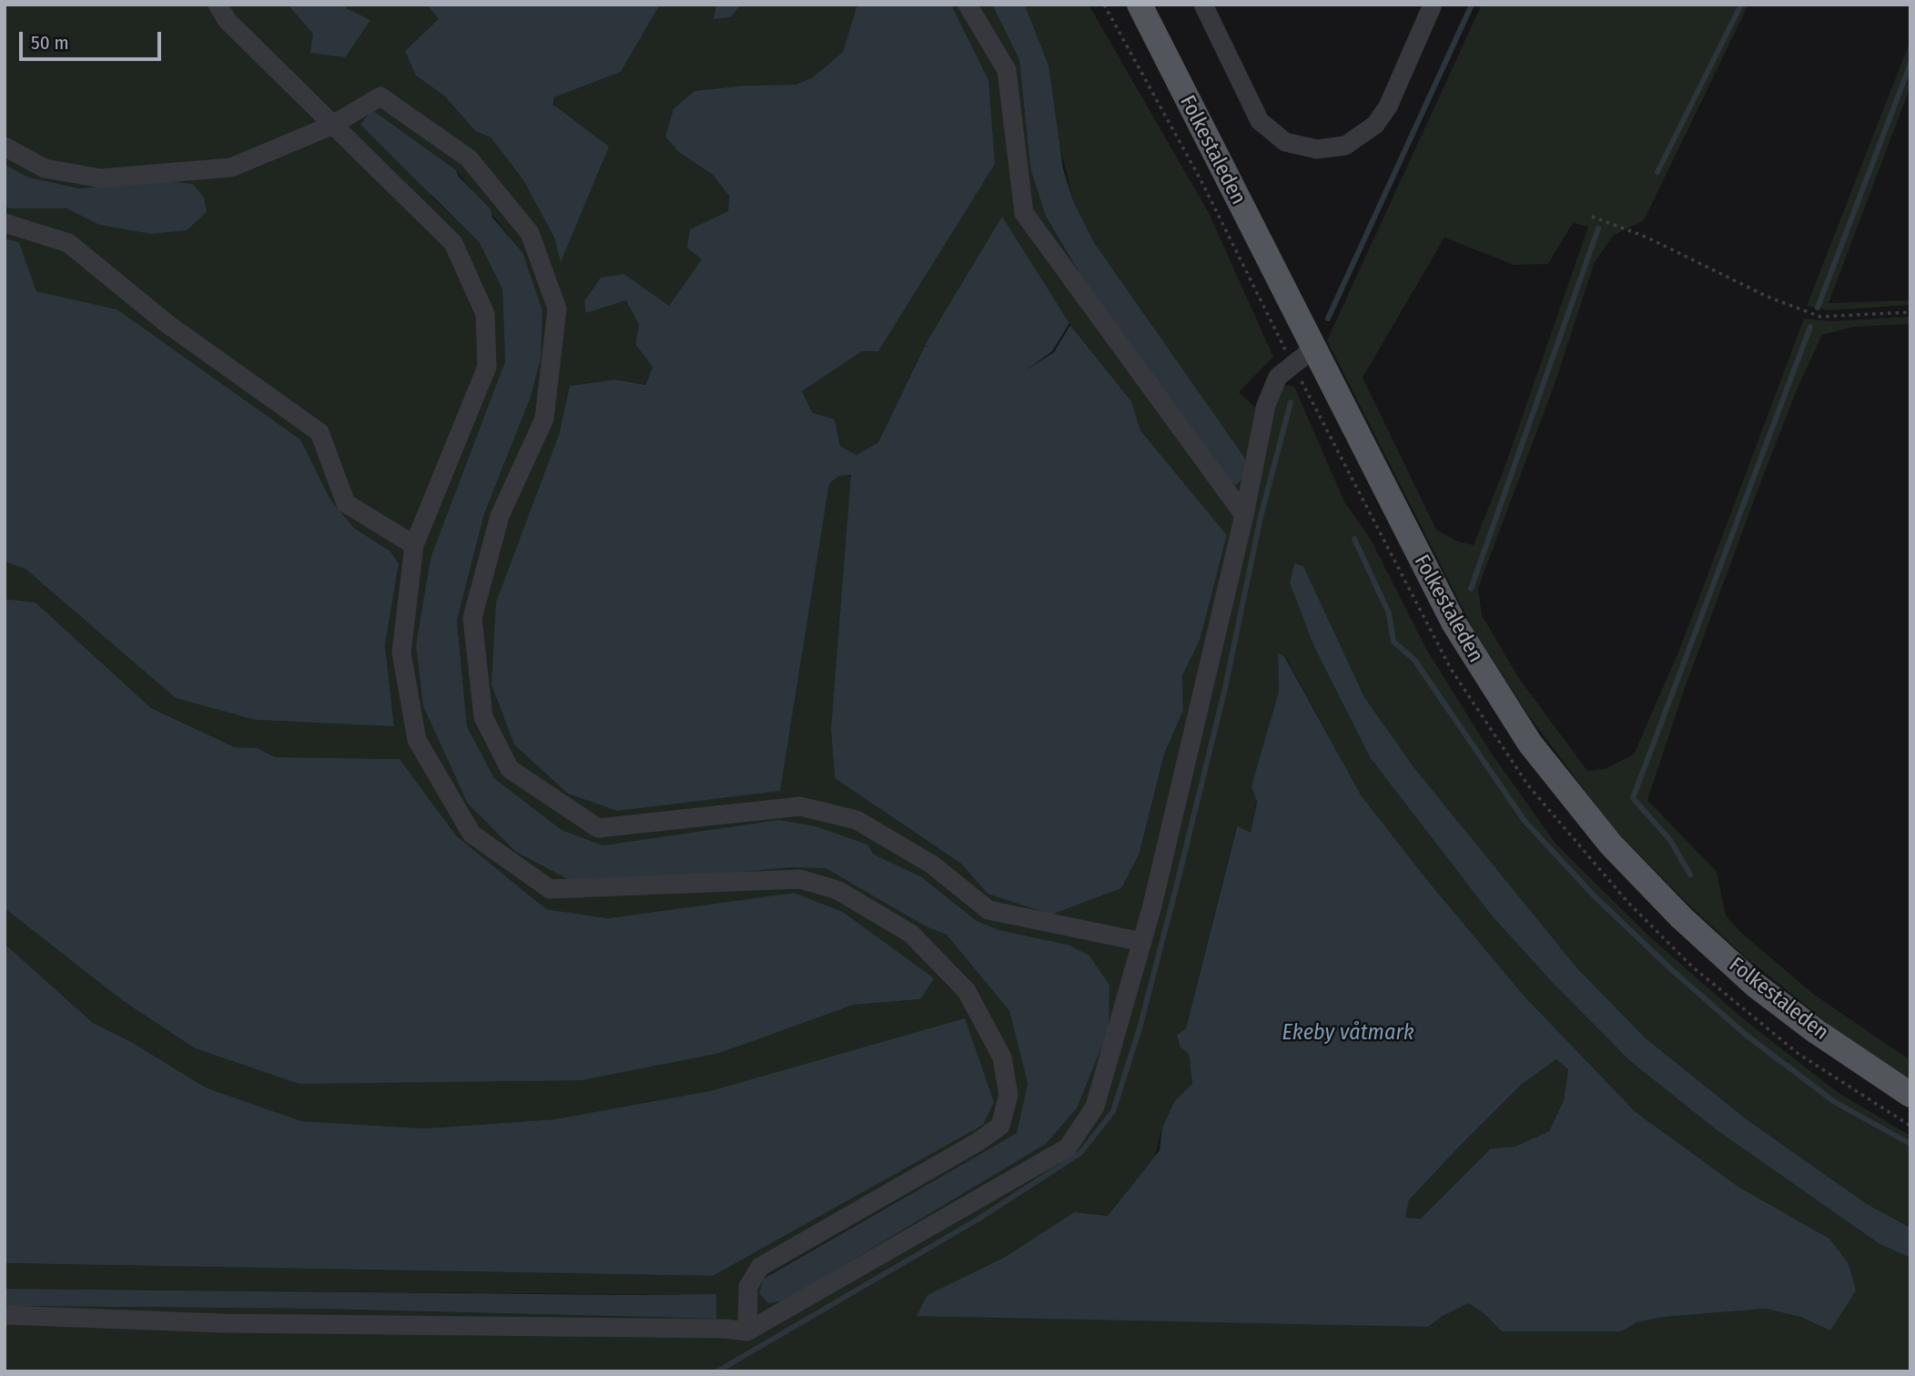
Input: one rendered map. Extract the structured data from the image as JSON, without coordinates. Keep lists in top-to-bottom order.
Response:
{
  "streets": {
    "main road": ["Folkestaleden"]
  },
  "water": ["Ekeby våtmark"],
  "scale_bar": "50 m"
}
